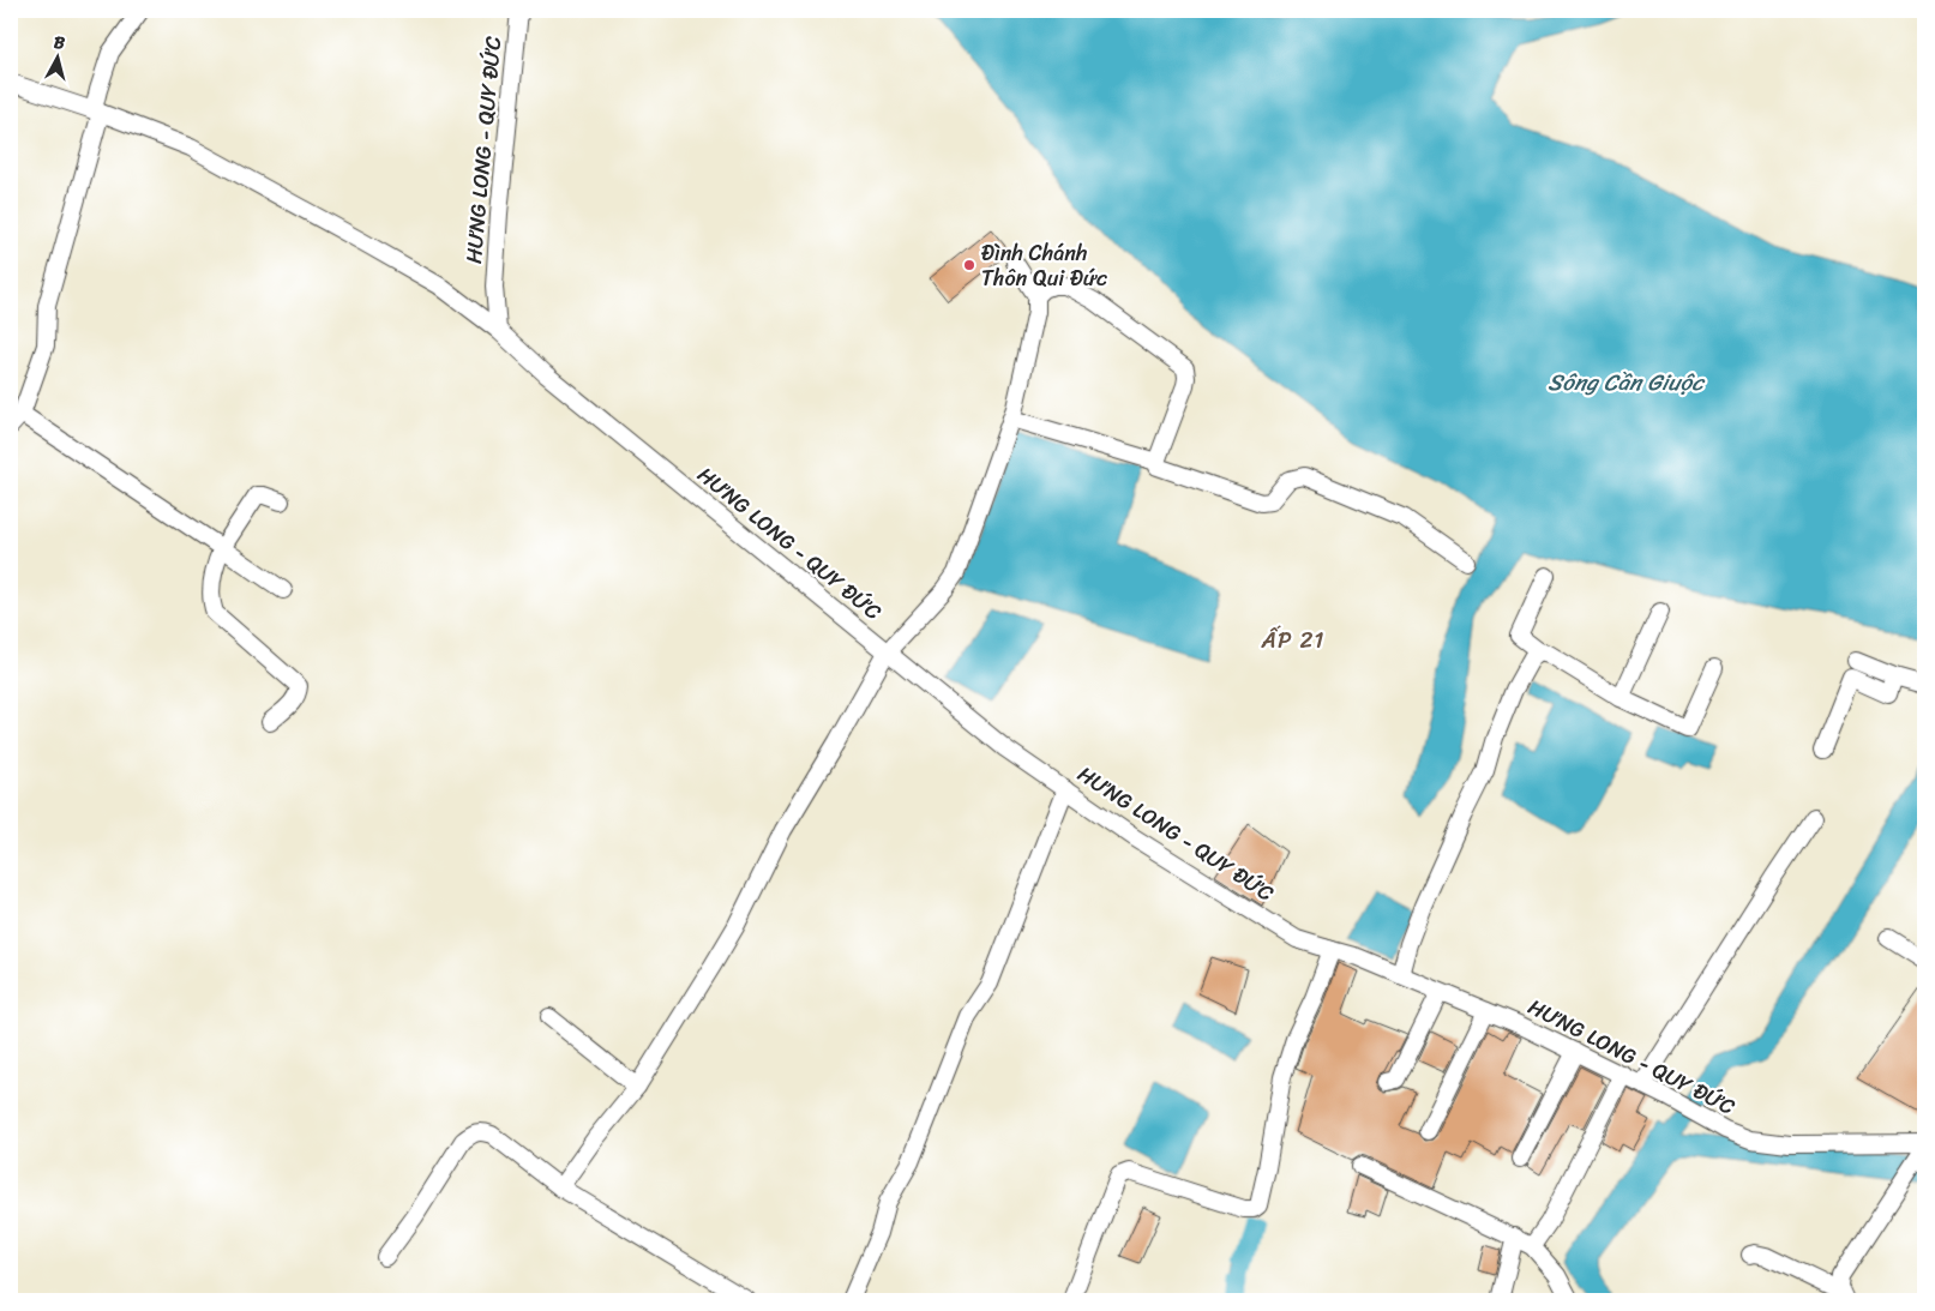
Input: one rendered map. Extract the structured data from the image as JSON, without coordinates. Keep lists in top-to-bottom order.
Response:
{
  "streets": {
    "street": ["HƯNG LONG - QUY ĐỨC"]
  },
  "districts": ["ẤP 21"],
  "water": ["Sông Cần Giuộc"],
  "places": ["Đình Chánh Thôn Qui Đức"],
  "north": "top"
}
